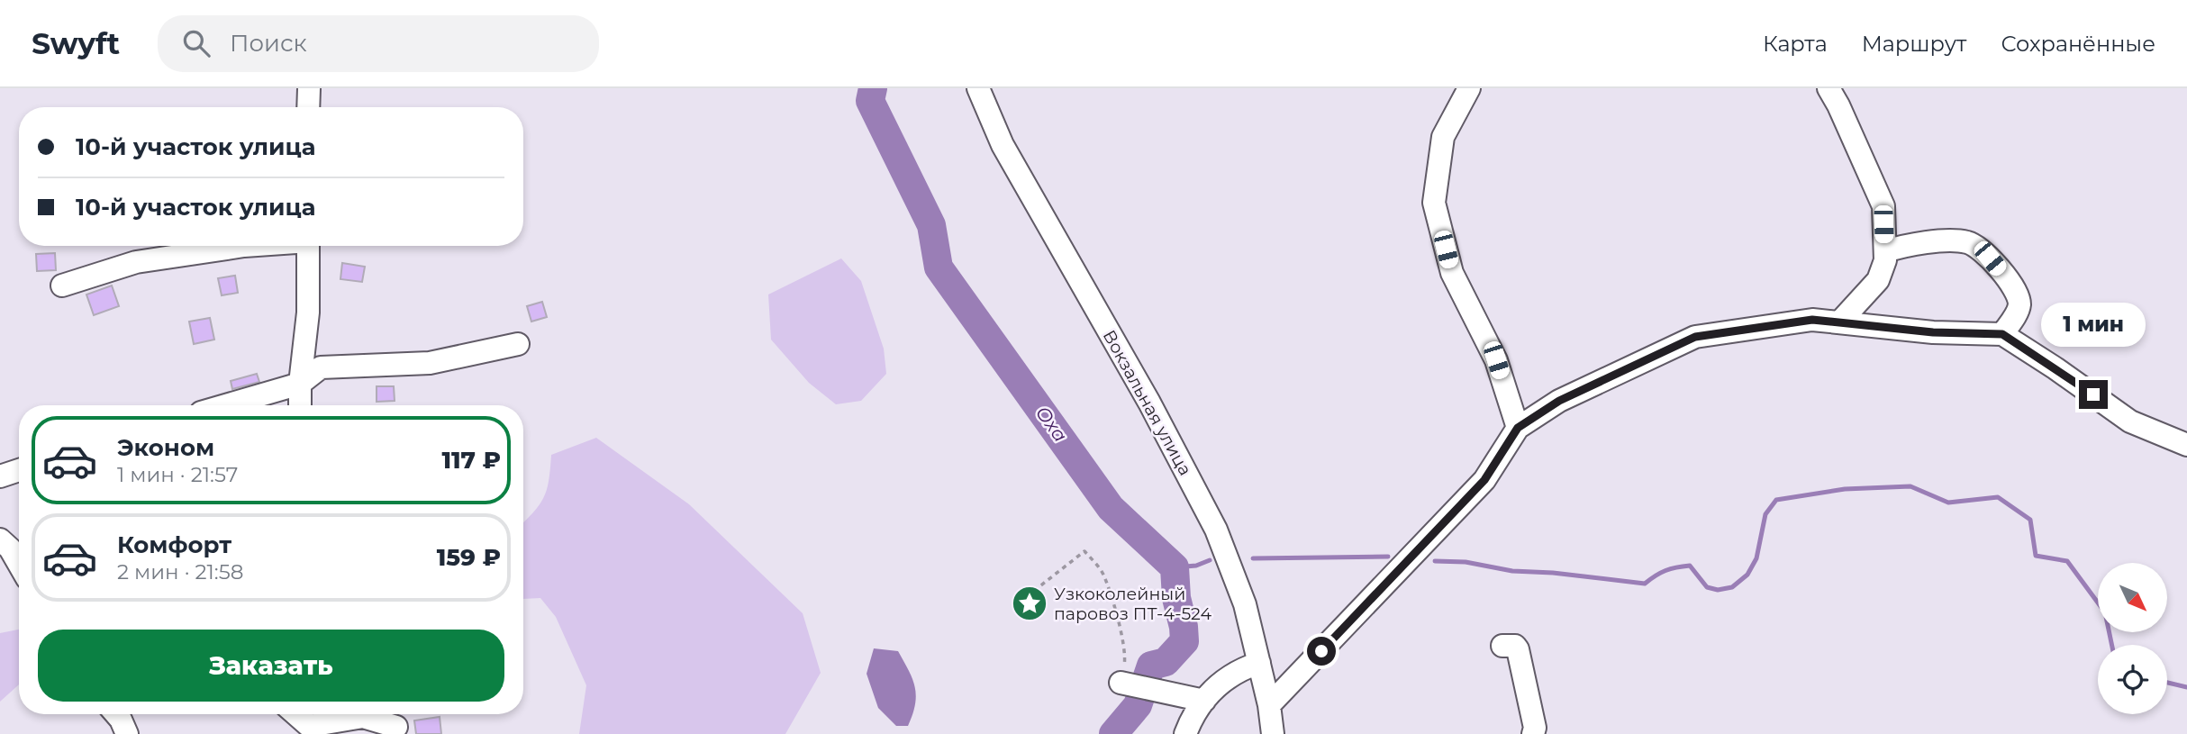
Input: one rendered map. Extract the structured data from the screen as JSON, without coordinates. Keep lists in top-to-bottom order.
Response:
{
  "streets": {
    "street": ["Вокзальная улица"]
  },
  "water": ["Оха"],
  "places": {
    "place": ["Узкоколейный паровоз ПТ-4-524"]
  },
  "north": "bottom right",
  "page": {
    "header": "Swyft",
    "search": "Поиск",
    "nav": ["Карта", "Маршрут", "Сохранённые"],
    "banner": ["10-й участок улица", "10-й участок улица"],
    "bubble": "1 мин",
    "list": [
      {
        "name": "Эконом",
        "note": "1 мин · 21:57",
        "value": "117 ₽"
      },
      {
        "name": "Комфорт",
        "note": "2 мин · 21:58",
        "value": "159 ₽"
      }
    ],
    "buttons": "Заказать"
  }
}
